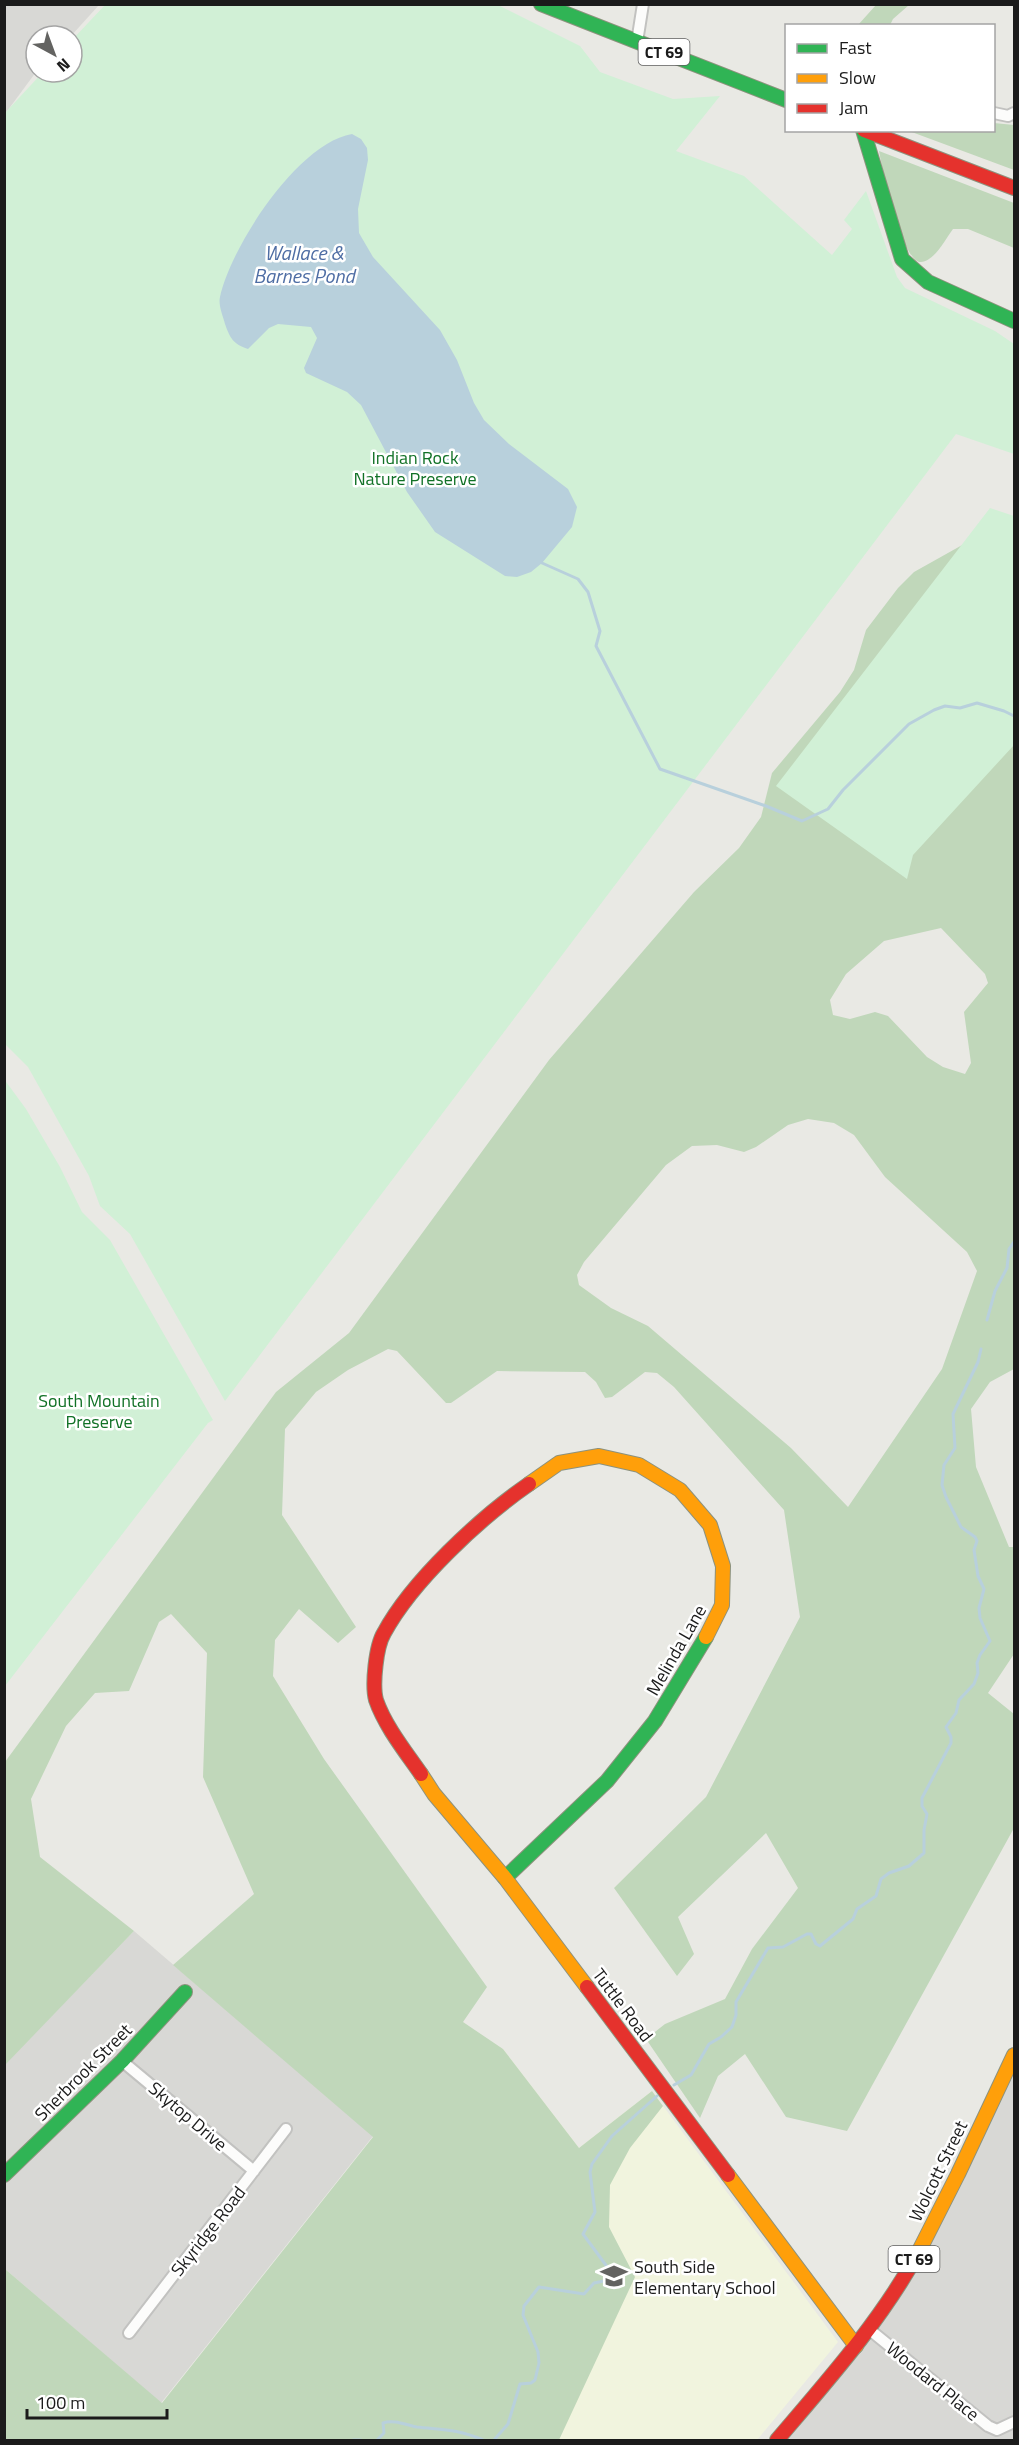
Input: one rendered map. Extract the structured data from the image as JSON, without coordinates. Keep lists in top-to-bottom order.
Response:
{
  "streets": {
    "street": [
      "CT 69",
      "Melinda Lane",
      "Tuttle Road",
      "Sherbrook Street",
      "Skytop Drive",
      "Wolcott Street",
      "Skyridge Road",
      "Woodard Place"
    ]
  },
  "crossings": [
    ["Melinda Lane", "Tuttle Road"],
    ["Tuttle Road", "Wolcott Street"],
    ["Sherbrook Street", "Skytop Drive"],
    ["Skytop Drive", "Skyridge Road"],
    ["Wolcott Street", "Woodard Place"]
  ],
  "water": ["Wallace & Barnes Pond"],
  "parks": ["Indian Rock Nature Preserve", "South Mountain Preserve"],
  "places": {
    "school or university": ["South Side Elementary School"]
  },
  "legend": ["Fast", "Slow", "Jam"],
  "scale_bar": "100 m",
  "north": "bottom right"
}
